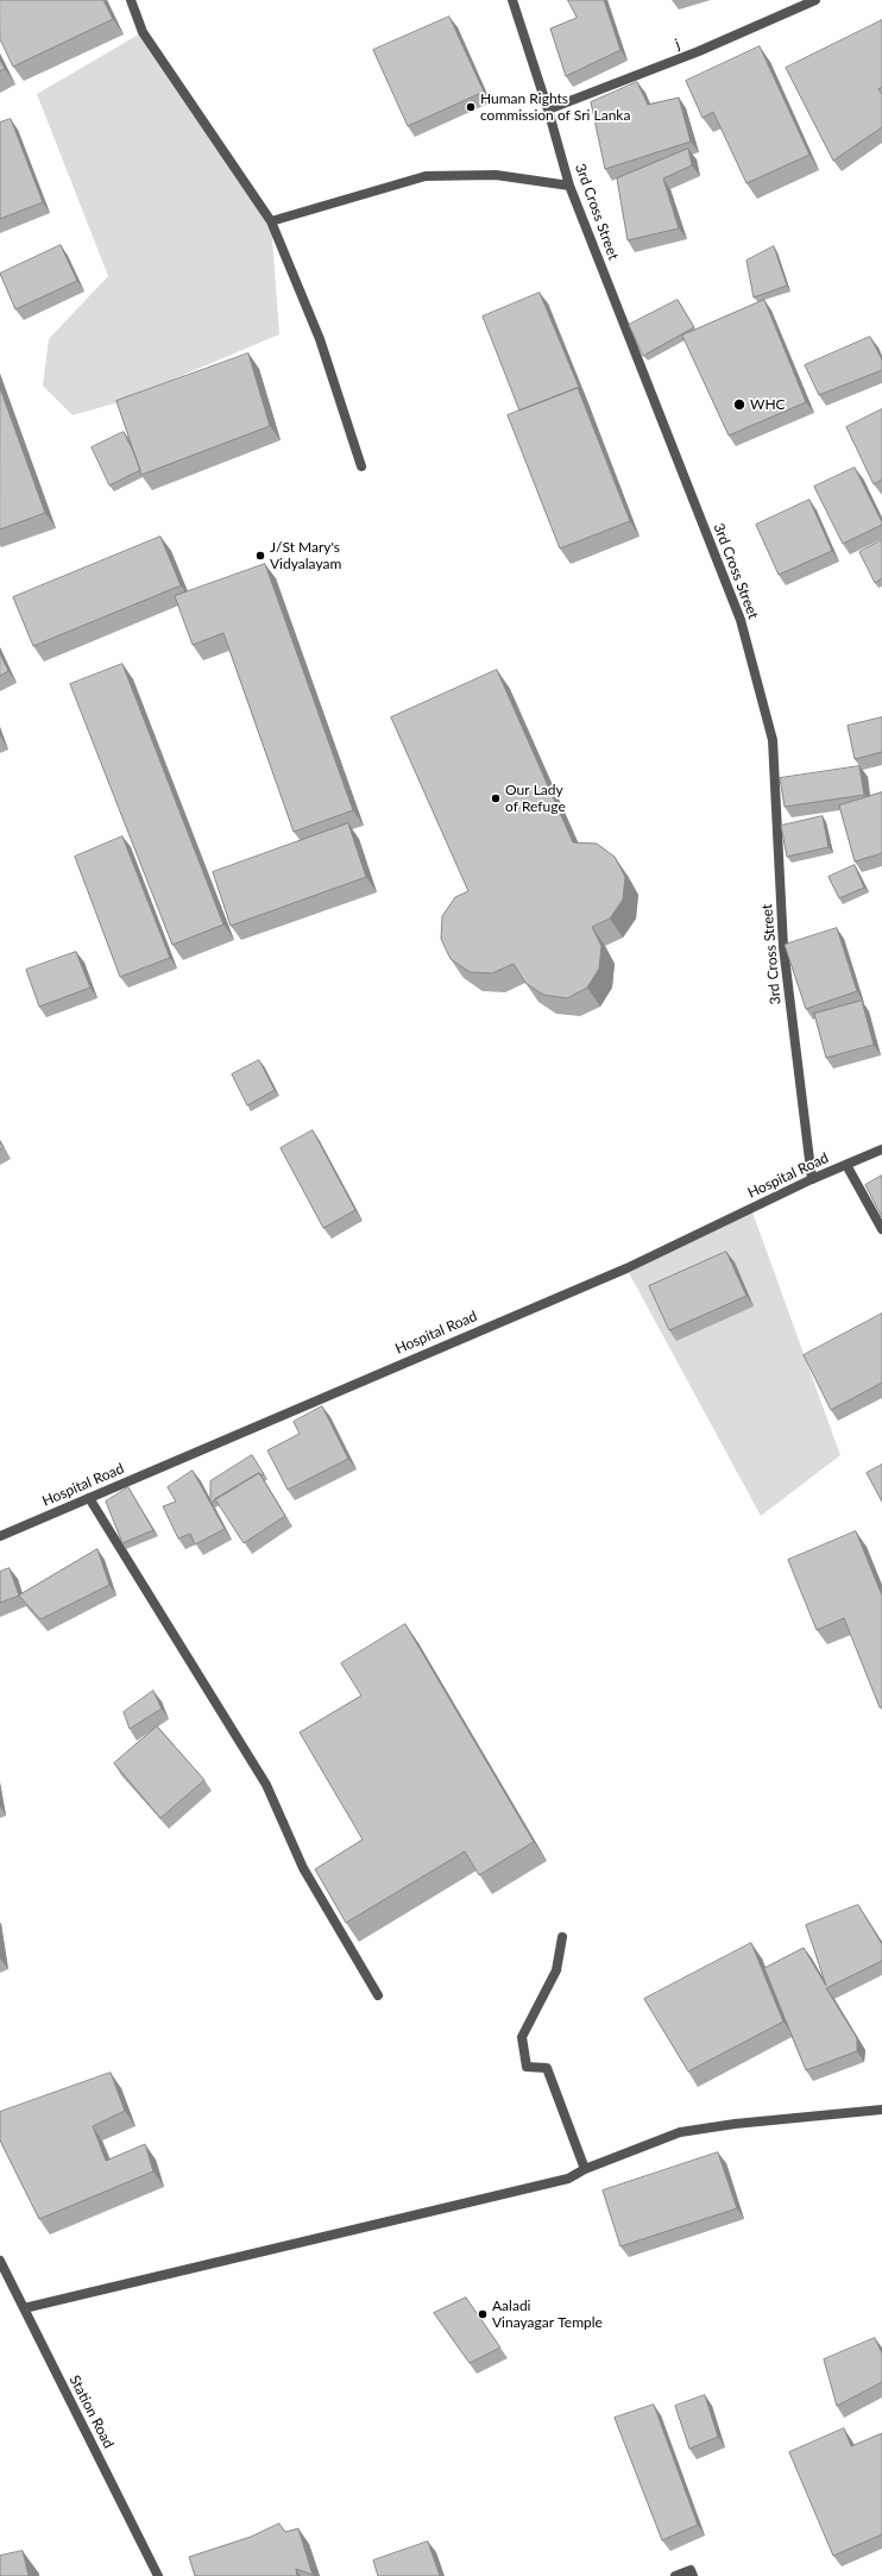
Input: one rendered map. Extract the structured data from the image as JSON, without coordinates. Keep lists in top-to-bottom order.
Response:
{
  "streets": {
    "street": [
      "j",
      "3rd Cross Street",
      "Hospital Road",
      "Station Road"
    ]
  },
  "crossings": [
    ["j", "3rd Cross Street"],
    ["3rd Cross Street", "Hospital Road"]
  ],
  "places": [
    "Human Rights commission of Sri Lanka",
    "WHC",
    "J/St Mary's Vidyalayam",
    "Our Lady of Refuge",
    "Aaladi Vinayagar Temple"
  ]
}
